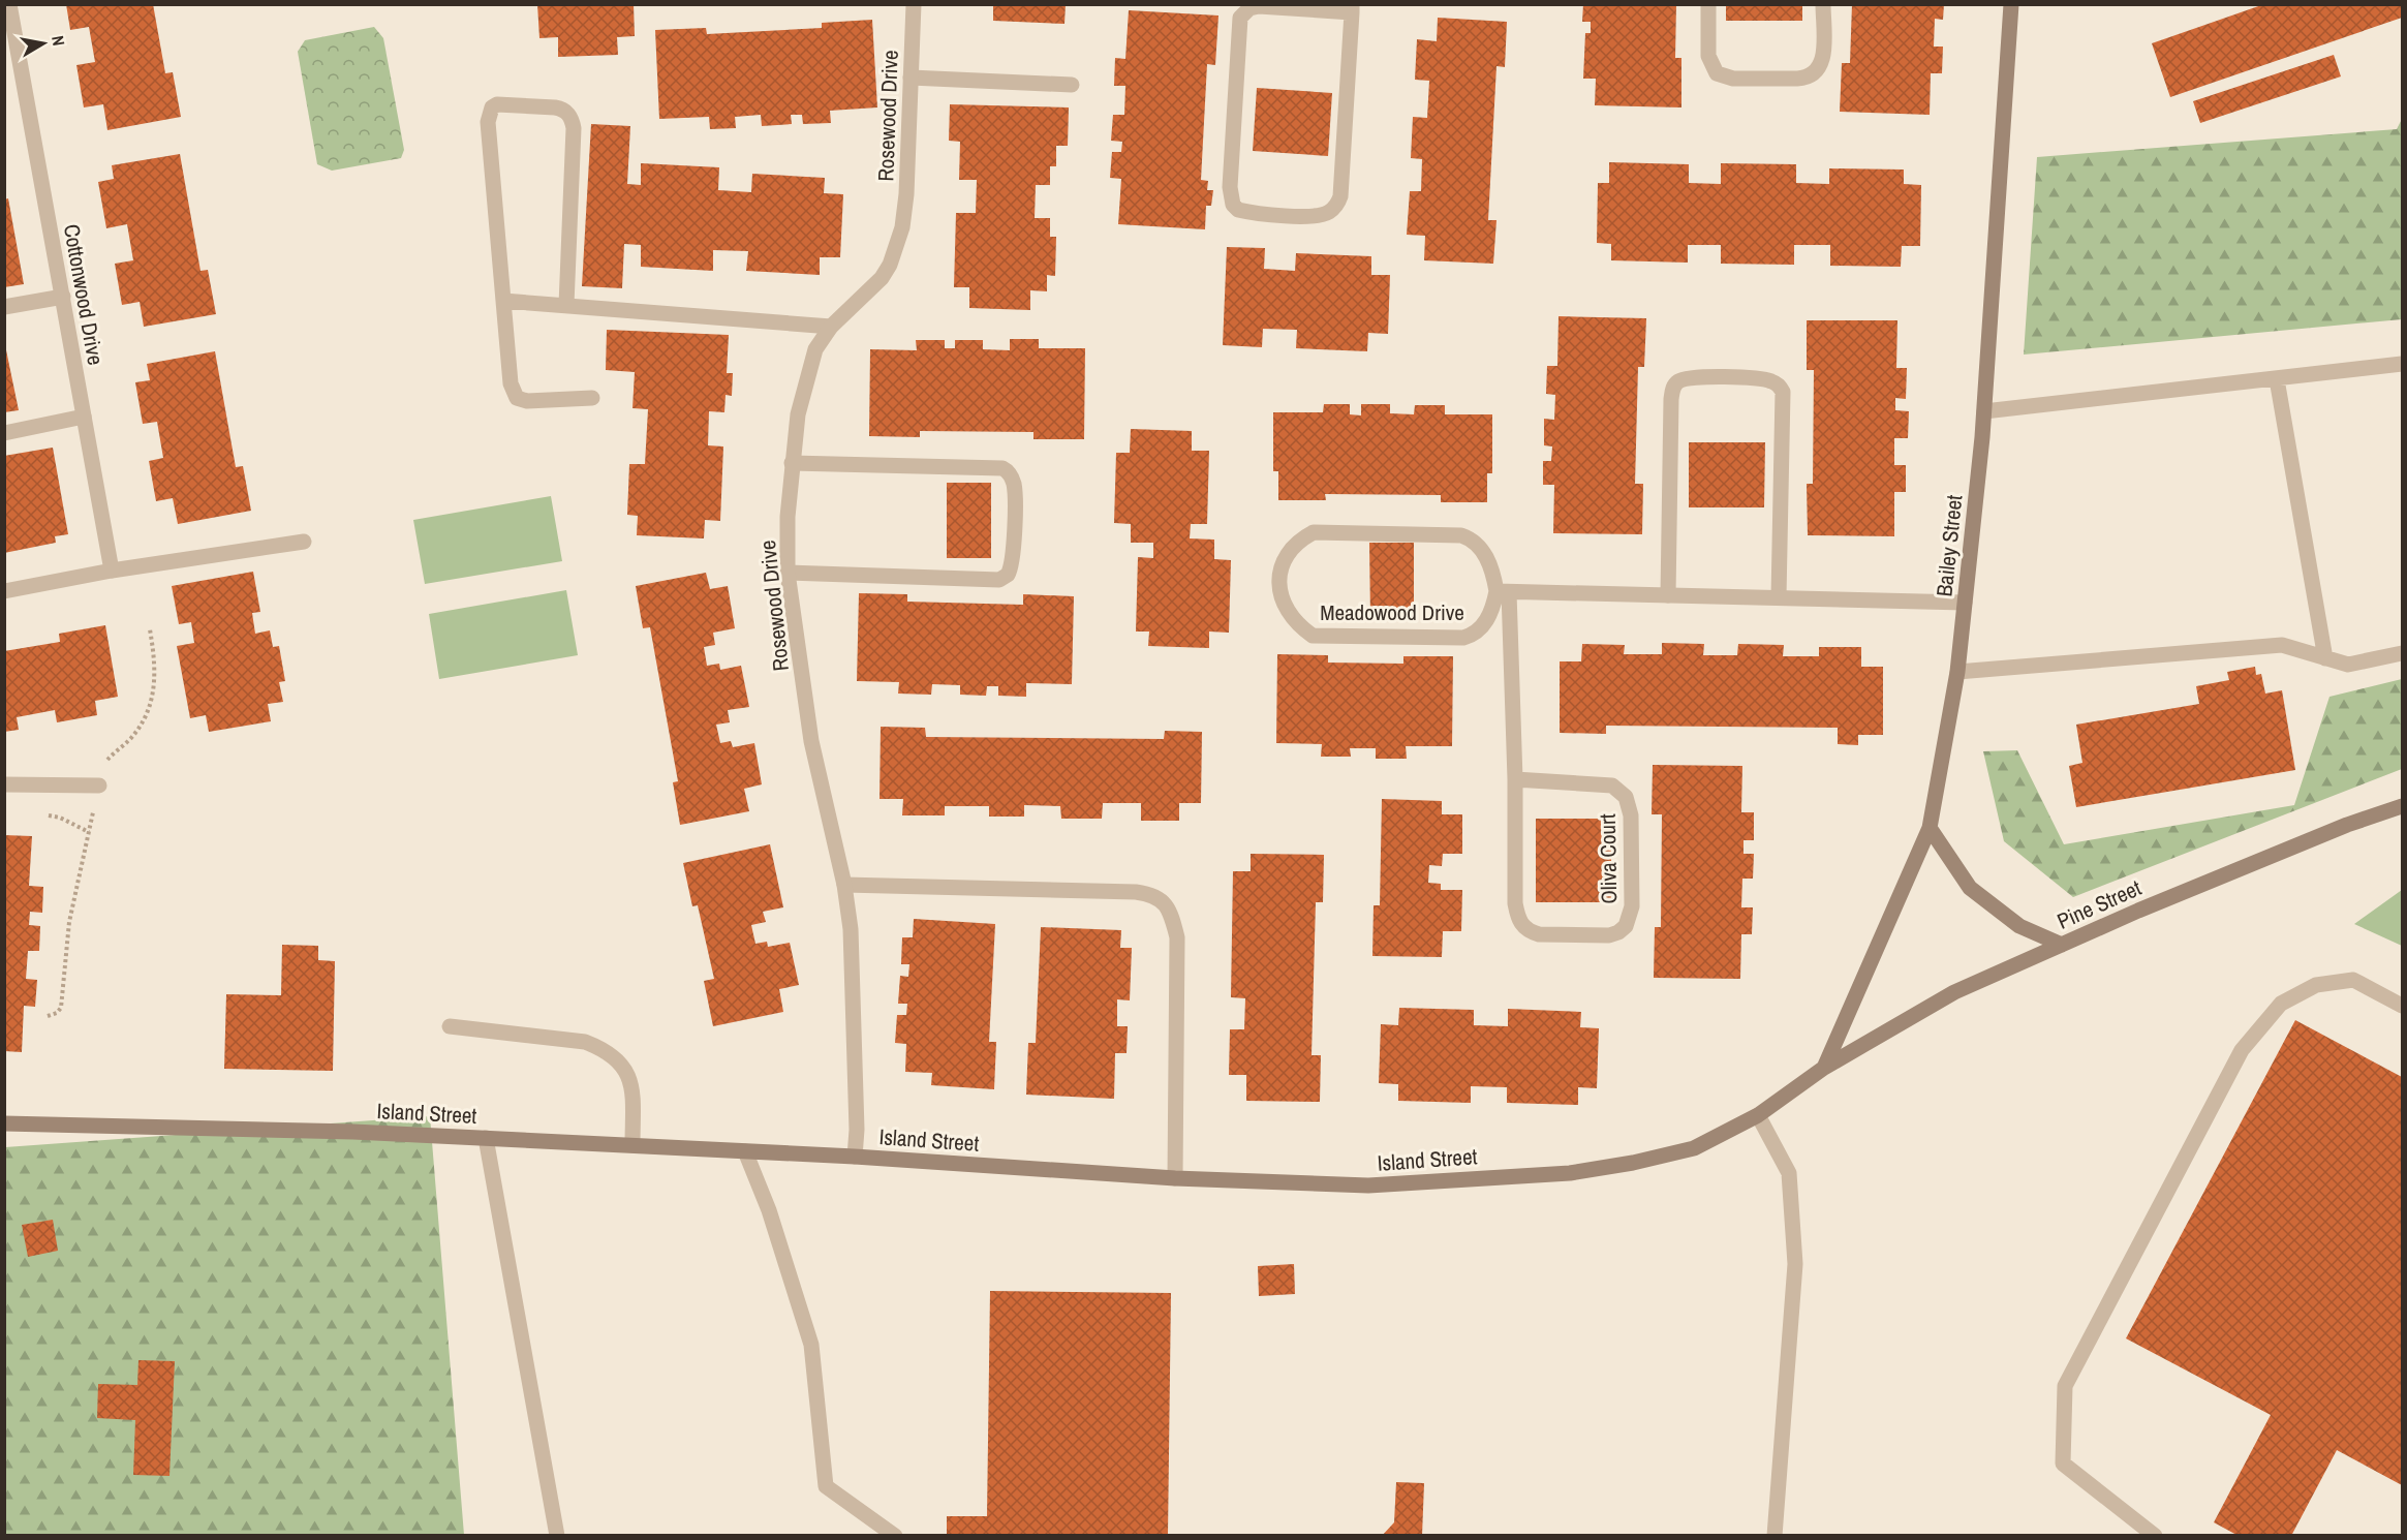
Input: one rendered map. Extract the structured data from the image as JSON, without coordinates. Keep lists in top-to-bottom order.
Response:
{
  "streets": {
    "street": [
      "Rosewood Drive",
      "Cottonwood Drive",
      "Bailey Street",
      "Meadowood Drive",
      "Oliva Court",
      "Pine Street",
      "Island Street"
    ]
  },
  "crossings": [
    ["Rosewood Drive", "Island Street"],
    ["Bailey Street", "Pine Street"],
    ["Bailey Street", "Island Street"],
    ["Meadowood Drive", "Oliva Court"],
    ["Pine Street", "Island Street"]
  ],
  "north": "right"
}
